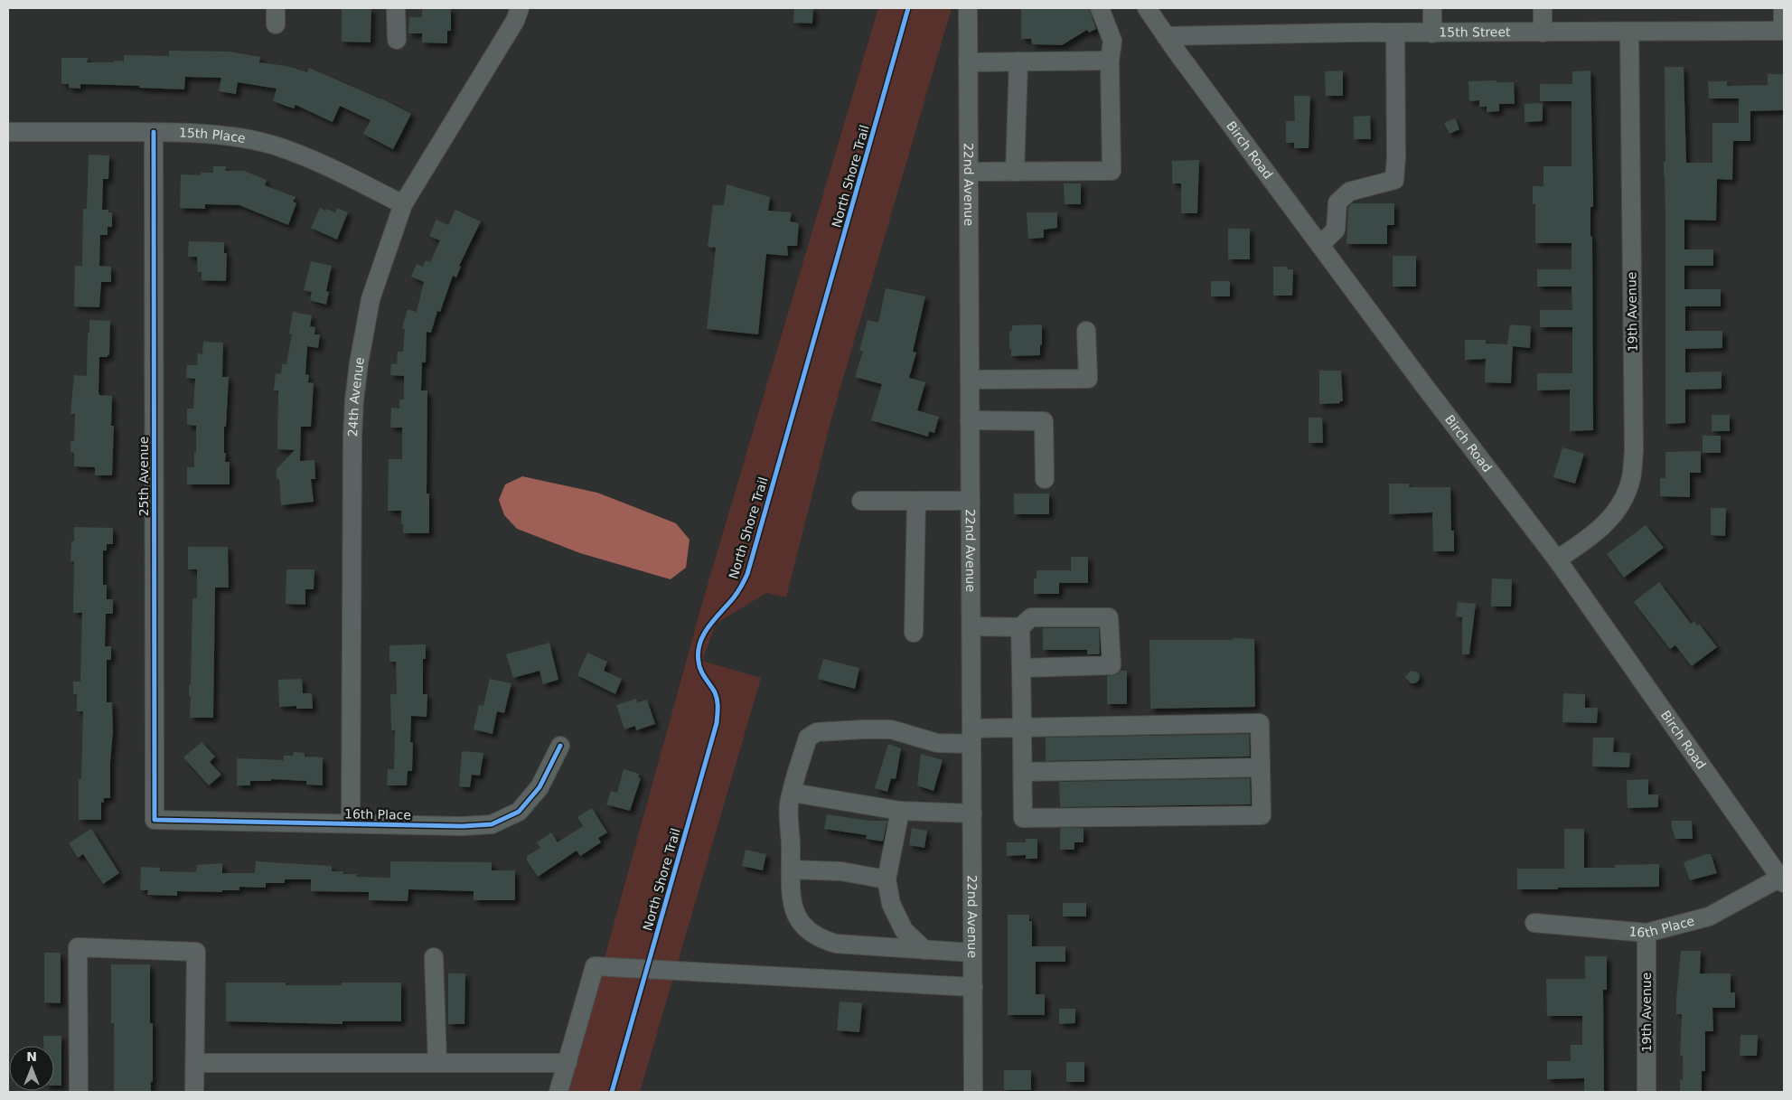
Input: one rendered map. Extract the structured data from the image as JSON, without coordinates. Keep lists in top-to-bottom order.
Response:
{
  "streets": {
    "street": [
      "15th Street",
      "15th Place",
      "Birch Road",
      "22nd Avenue",
      "19th Avenue",
      "24th Avenue",
      "25th Avenue",
      "16th Place"
    ],
    "cycle path": ["North Shore Trail"]
  },
  "crossings": [
    ["15th Street", "Birch Road"],
    ["15th Street", "19th Avenue"],
    ["15th Place", "24th Avenue"],
    ["15th Place", "25th Avenue"],
    ["Birch Road", "19th Avenue"],
    ["Birch Road", "16th Place"],
    ["19th Avenue", "16th Place"],
    ["24th Avenue", "16th Place"],
    ["25th Avenue", "16th Place"]
  ],
  "north": "top"
}
